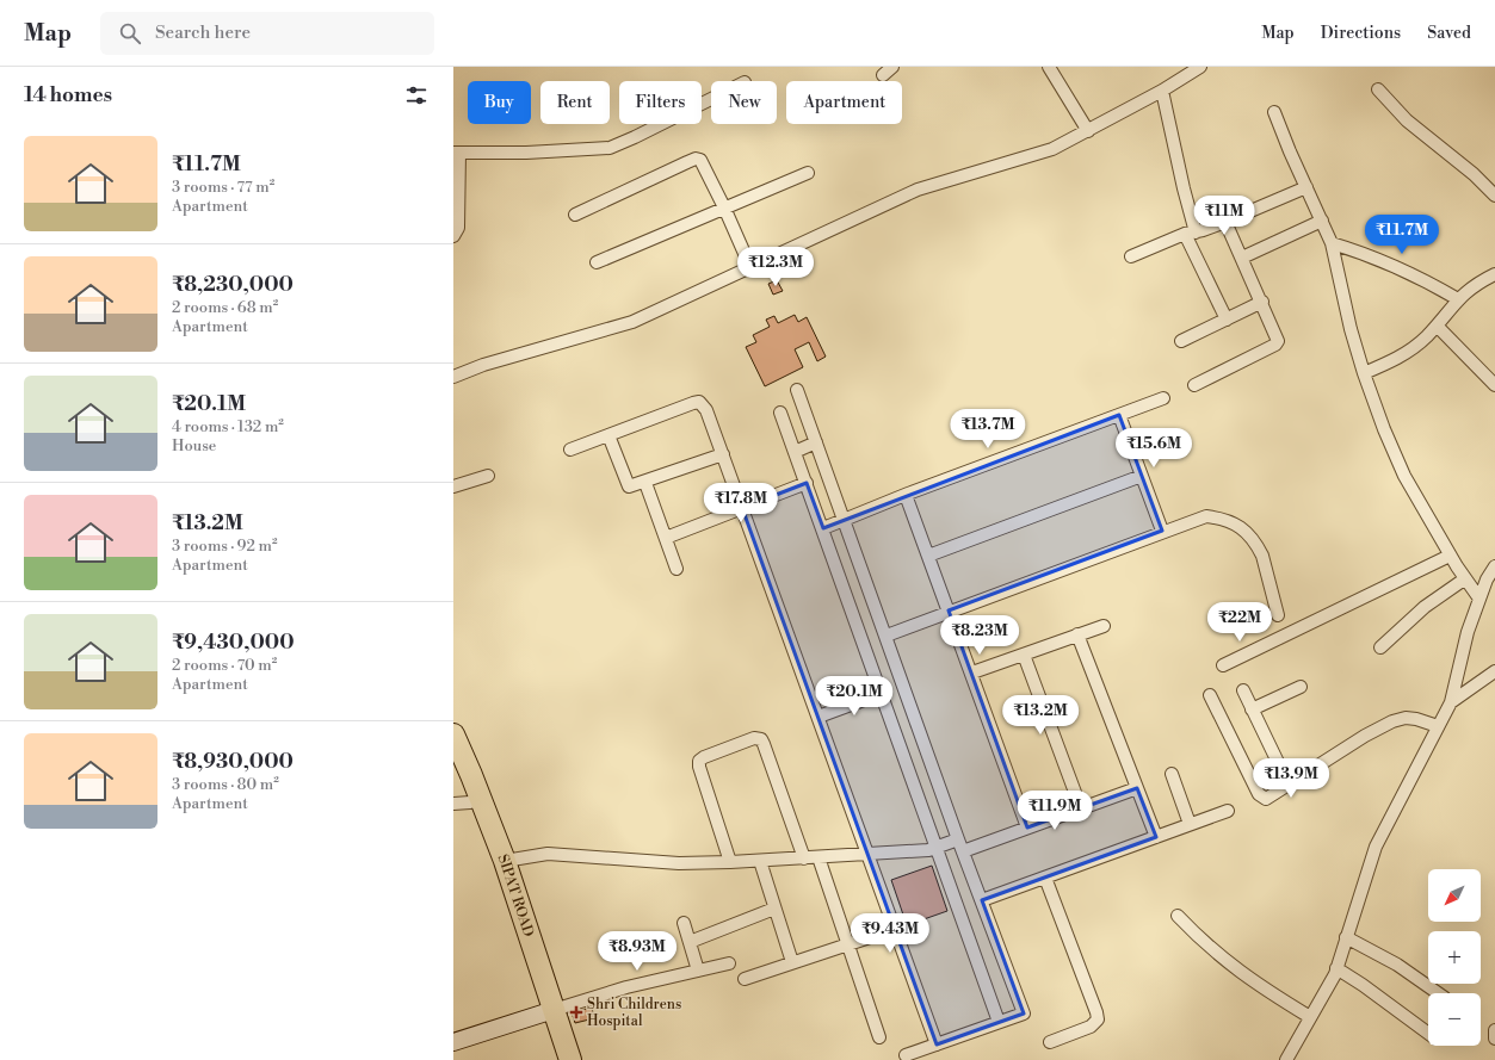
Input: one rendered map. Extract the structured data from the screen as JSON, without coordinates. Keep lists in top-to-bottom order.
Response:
{
  "streets": {
    "highway": ["SIPAT ROAD"]
  },
  "places": {
    "health": ["Shri Childrens Hospital"]
  },
  "north": "bottom left",
  "page": {
    "header": "Map",
    "search": "Search here",
    "nav": ["Map", "Directions", "Saved"],
    "heading": "14 homes",
    "chip": [
      "Buy",
      "Rent",
      "Filters",
      "New",
      "Apartment"
    ],
    "list": [
      {
        "name": "₹11.7M",
        "note": "3 rooms · 77 m² · Apartment"
      },
      {
        "name": "₹8,230,000",
        "note": "2 rooms · 68 m² · Apartment"
      },
      {
        "name": "₹20.1M",
        "note": "4 rooms · 132 m² · House"
      },
      {
        "name": "₹13.2M",
        "note": "3 rooms · 92 m² · Apartment"
      },
      {
        "name": "₹9,430,000",
        "note": "2 rooms · 70 m² · Apartment"
      },
      {
        "name": "₹8,930,000",
        "note": "3 rooms · 80 m² · Apartment"
      }
    ],
    "price": [
      "₹11M",
      "₹11.7M",
      "₹12.3M",
      "₹13.7M",
      "₹15.6M",
      "₹17.8M",
      "₹22M",
      "₹8.23M",
      "₹20.1M",
      "₹13.2M",
      "₹13.9M",
      "₹11.9M",
      "₹9.43M",
      "₹8.93M"
    ],
    "map_buttons": ["+", "−"]
  }
}
